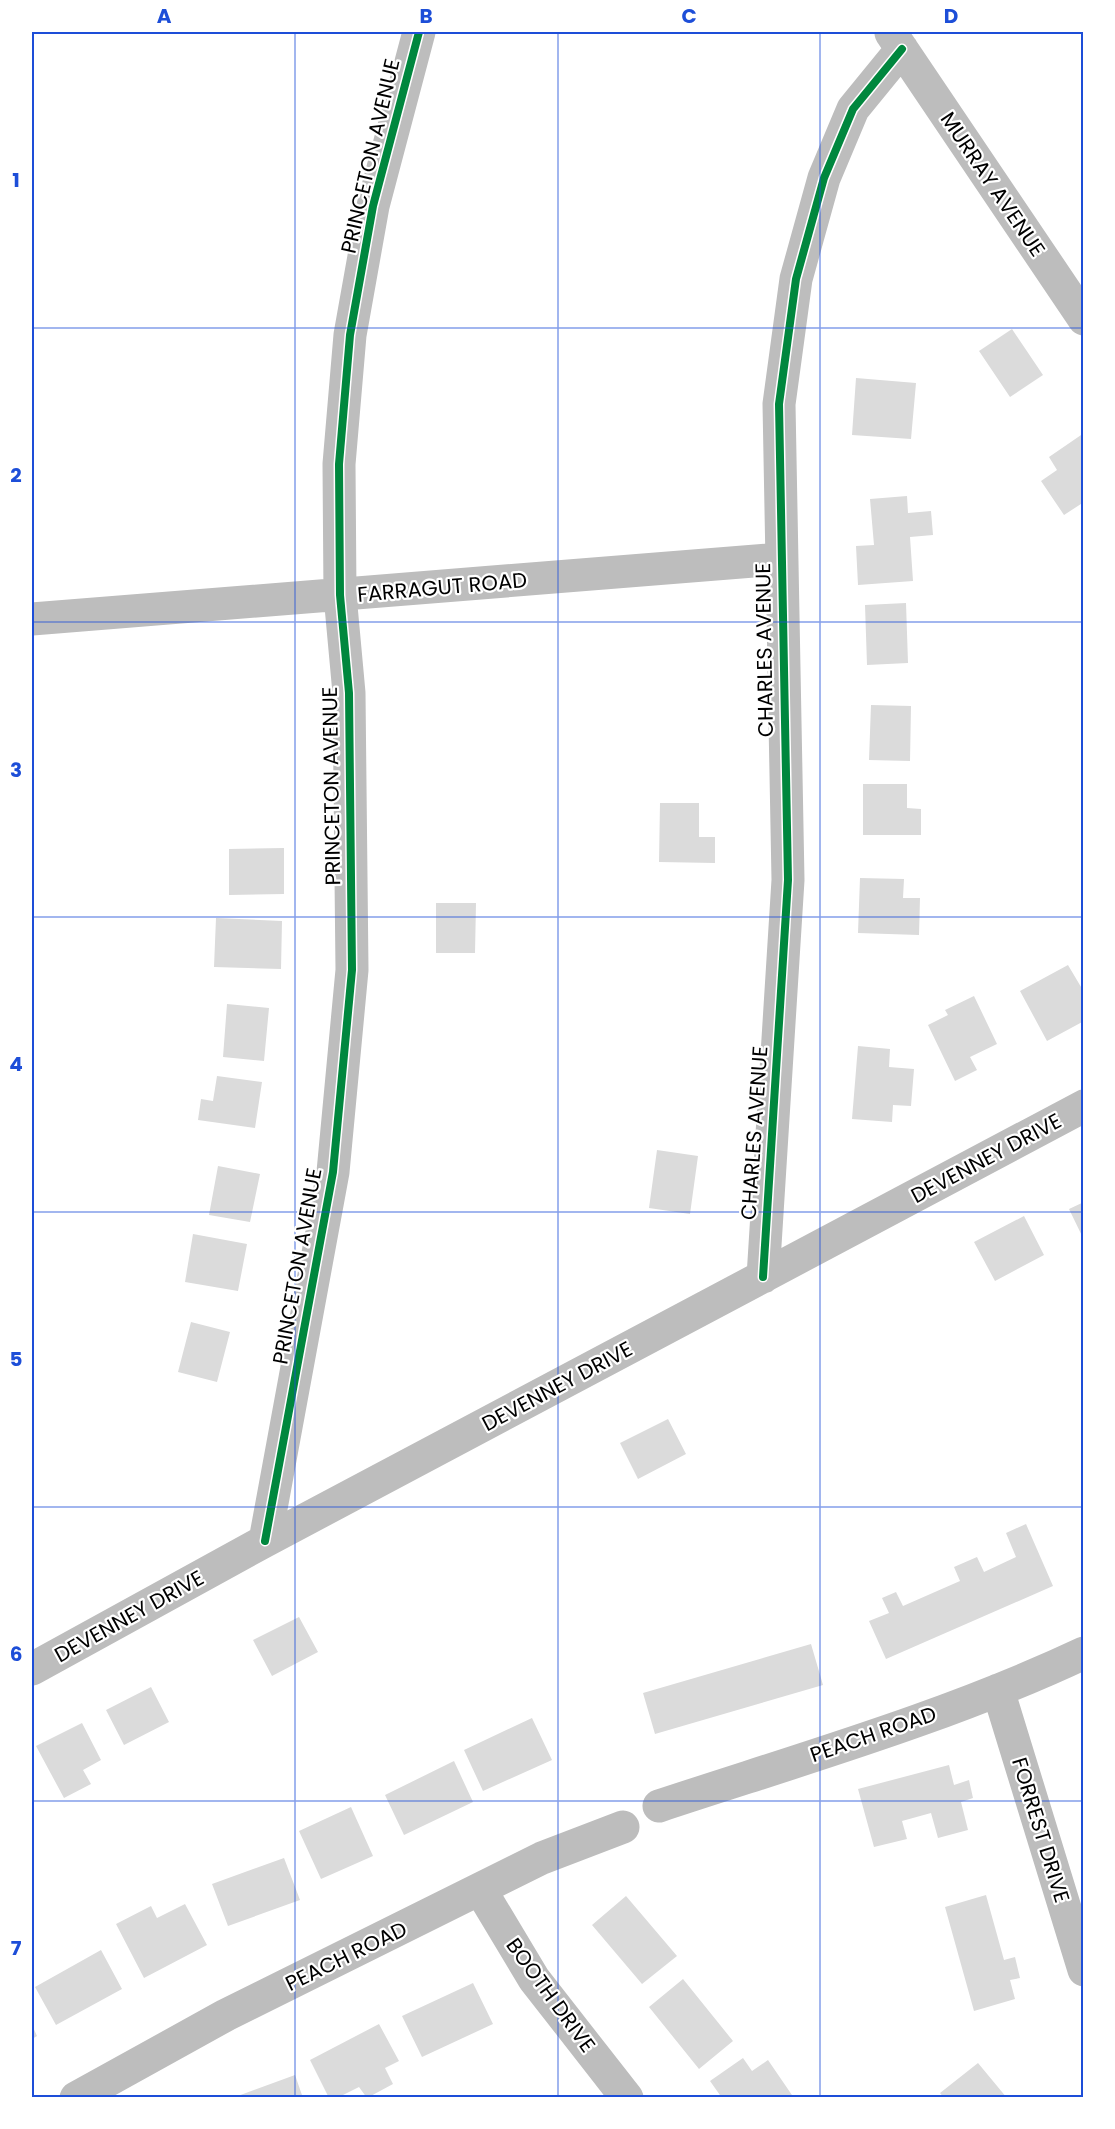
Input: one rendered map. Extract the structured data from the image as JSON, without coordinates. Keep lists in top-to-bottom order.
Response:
{
  "streets": {
    "street": [
      "PRINCETON AVENUE",
      "MURRAY AVENUE",
      "FARRAGUT ROAD",
      "CHARLES AVENUE",
      "DEVENNEY DRIVE",
      "PEACH ROAD",
      "FORREST DRIVE",
      "BOOTH DRIVE"
    ]
  },
  "crossings": [
    ["PRINCETON AVENUE", "FARRAGUT ROAD"],
    ["PRINCETON AVENUE", "DEVENNEY DRIVE"],
    ["MURRAY AVENUE", "CHARLES AVENUE"],
    ["FARRAGUT ROAD", "CHARLES AVENUE"],
    ["CHARLES AVENUE", "DEVENNEY DRIVE"],
    ["PEACH ROAD", "FORREST DRIVE"],
    ["PEACH ROAD", "BOOTH DRIVE"]
  ],
  "grid": {
    "columns": [
      "A",
      "B",
      "C",
      "D"
    ],
    "rows": [
      "1",
      "2",
      "3",
      "4",
      "5",
      "6",
      "7"
    ]
  }
}
